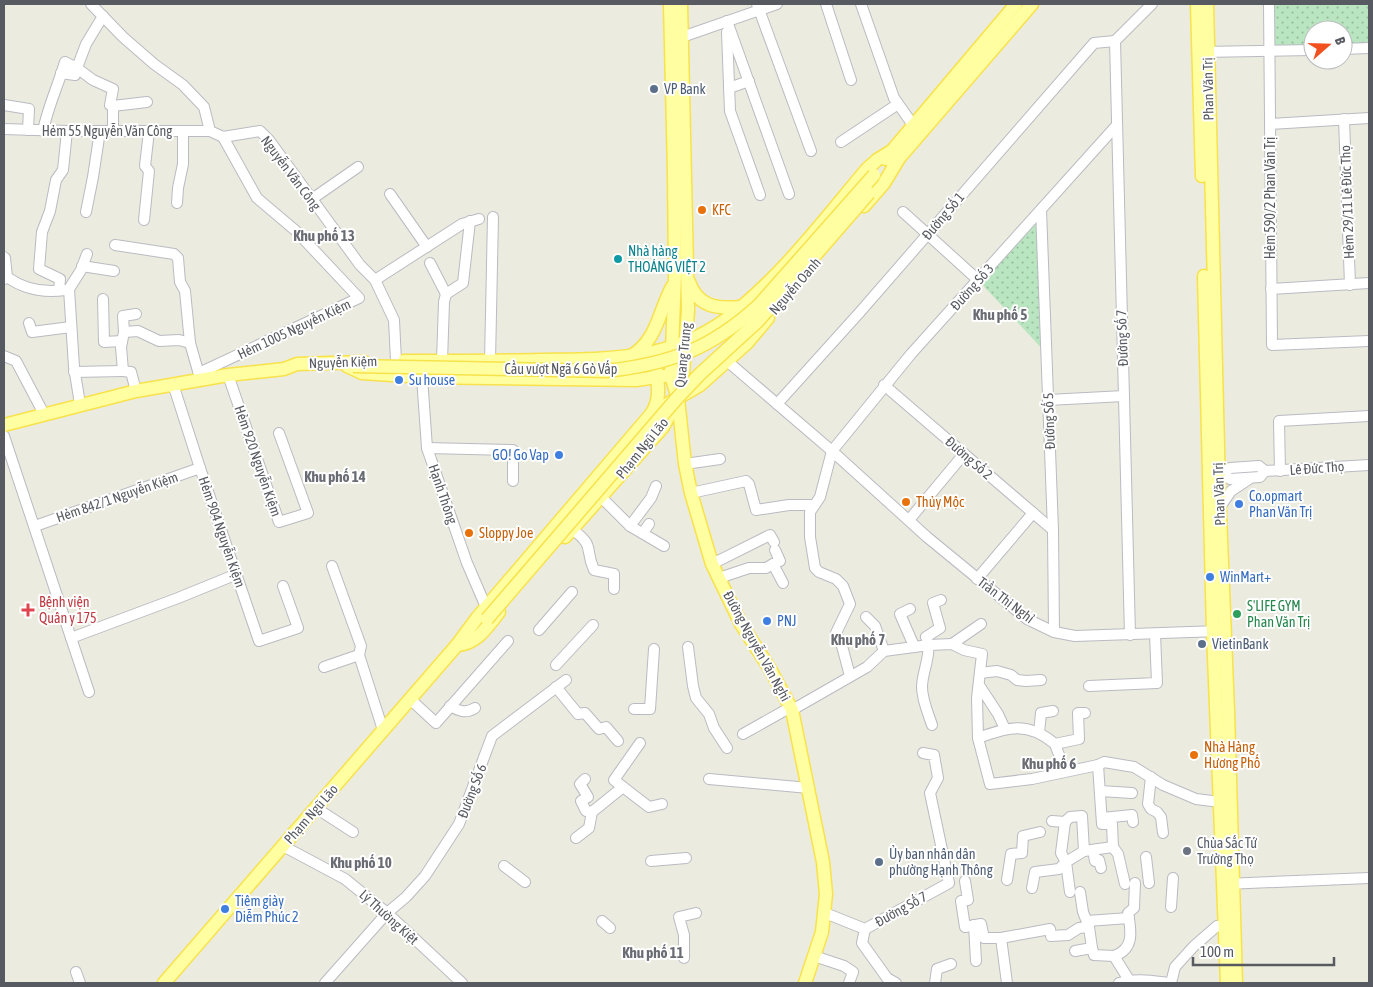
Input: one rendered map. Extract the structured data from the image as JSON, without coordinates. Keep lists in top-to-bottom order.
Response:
{
  "streets": {
    "main road": [
      "Phan Văn Trị",
      "Nguyễn Oanh",
      "Quang Trung",
      "Nguyễn Kiệm",
      "Cầu vượt Ngã 6 Gò Vấp",
      "Phạm Ngũ Lão",
      "Đường Nguyễn Văn Nghi"
    ],
    "street": [
      "Hẻm 55 Nguyễn Văn Công",
      "Nguyễn Văn Công",
      "Hẻm 590/2 Phan Văn Trị",
      "Hẻm 29/11 Lê Đức Thọ",
      "Đường Số 1",
      "Đường Số 3",
      "Hẻm 1005 Nguyễn Kiệm",
      "Đường Số 7",
      "Đường Số 5",
      "Đường Số 2",
      "Hẻm 920 Nguyễn Kiệm",
      "Lê Đức Thọ",
      "Hạnh Thông",
      "Hẻm 842/1 Nguyễn Kiệm",
      "Hẻm 904 Nguyễn Kiệm",
      "Trần Thị Nghỉ",
      "Đường Số 6",
      "Lý Thường Kiệt"
    ]
  },
  "crossings": [
    ["Phan Văn Trị", "Lê Đức Thọ"],
    ["Phan Văn Trị", "Trần Thị Nghỉ"],
    ["Nguyễn Văn Công", "Hẻm 1005 Nguyễn Kiệm"],
    ["Nguyễn Văn Công", "Nguyễn Kiệm"],
    ["Đường Số 1", "Đường Số 7"],
    ["Đường Số 1", "Trần Thị Nghỉ"],
    ["Nguyễn Oanh", "Quang Trung"],
    ["Nguyễn Oanh", "Nguyễn Kiệm"],
    ["Nguyễn Oanh", "Cầu vượt Ngã 6 Gò Vấp"],
    ["Nguyễn Oanh", "Phạm Ngũ Lão"],
    ["Nguyễn Oanh", "Đường Nguyễn Văn Nghi"],
    ["Đường Số 3", "Đường Số 7"],
    ["Đường Số 3", "Đường Số 5"],
    ["Đường Số 3", "Đường Số 2"],
    ["Đường Số 3", "Trần Thị Nghỉ"],
    ["Hẻm 1005 Nguyễn Kiệm", "Nguyễn Kiệm"],
    ["Đường Số 7", "Trần Thị Nghỉ"],
    ["Đường Số 7", "Đường Nguyễn Văn Nghi"],
    ["Quang Trung", "Nguyễn Kiệm"],
    ["Quang Trung", "Phạm Ngũ Lão"],
    ["Quang Trung", "Đường Nguyễn Văn Nghi"],
    ["Nguyễn Kiệm", "Cầu vượt Ngã 6 Gò Vấp"],
    ["Nguyễn Kiệm", "Hẻm 920 Nguyễn Kiệm"],
    ["Nguyễn Kiệm", "Hạnh Thông"],
    ["Nguyễn Kiệm", "Hẻm 904 Nguyễn Kiệm"],
    ["Đường Số 5", "Đường Số 2"],
    ["Đường Số 5", "Trần Thị Nghỉ"],
    ["Phạm Ngũ Lão", "Hạnh Thông"],
    ["Phạm Ngũ Lão", "Đường Nguyễn Văn Nghi"],
    ["Phạm Ngũ Lão", "Lý Thường Kiệt"],
    ["Hẻm 842/1 Nguyễn Kiệm", "Hẻm 904 Nguyễn Kiệm"],
    ["Đường Số 6", "Lý Thường Kiệt"]
  ],
  "districts": [
    "Khu phố 13",
    "Khu phố 5",
    "Khu phố 14",
    "Khu phố 7",
    "Khu phố 6",
    "Khu phố 10",
    "Khu phố 11"
  ],
  "places": {
    "other": [
      "VP Bank",
      "KFC",
      "Nhà hàng THOÁNG VIỆT 2",
      "Su house",
      "GO! Go Vap",
      "Thủy Mộc",
      "Co.opmart Phan Văn Trị",
      "Sloppy Joe",
      "WinMart+",
      "S'LIFE GYM Phan Văn Trị",
      "PNJ",
      "VietinBank",
      "Nhà Hàng Hương Phố",
      "Chùa Sắc Tứ Trường Thọ",
      "Ủy ban nhân dân phường Hạnh Thông",
      "Tiệm giày Diễm Phúc 2"
    ],
    "health": ["Bệnh viện Quân y 175"]
  },
  "scale_bar": "100 m",
  "north": "right"
}
